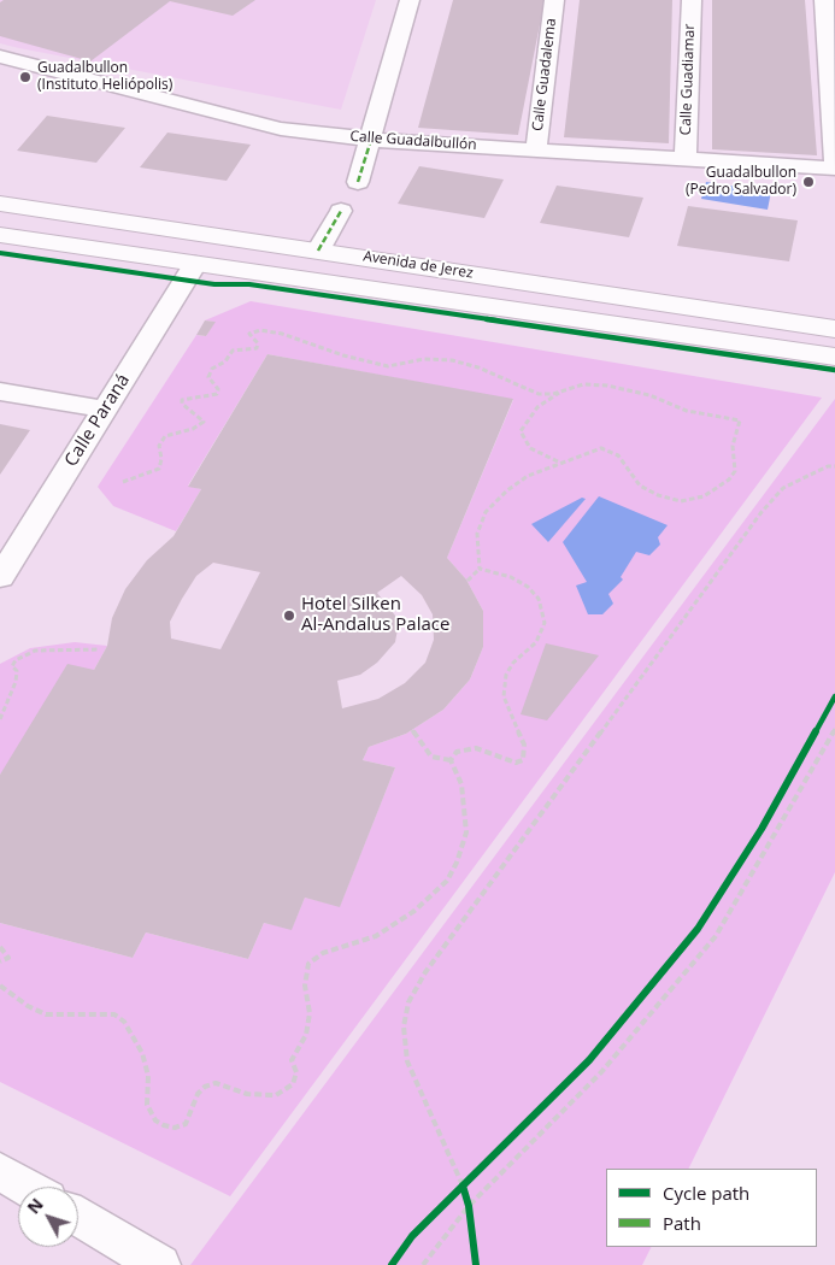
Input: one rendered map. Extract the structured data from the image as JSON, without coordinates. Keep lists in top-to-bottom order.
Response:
{
  "streets": {
    "main road": ["Avenida de Jerez"],
    "street": [
      "Calle Guadalema",
      "Calle Guadiamar",
      "Calle Guadalbullón",
      "Calle Paraná"
    ]
  },
  "crossings": [
    ["Calle Guadalema", "Calle Guadalbullón"],
    ["Calle Guadiamar", "Calle Guadalbullón"],
    ["Avenida de Jerez", "Calle Paraná"]
  ],
  "places": ["Guadalbullon (Instituto Heliópolis)", "Guadalbullon (Pedro Salvador)", "Hotel Silken Al-Andalus Palace"],
  "legend": ["Cycle path", "Path"],
  "north": "top left"
}
